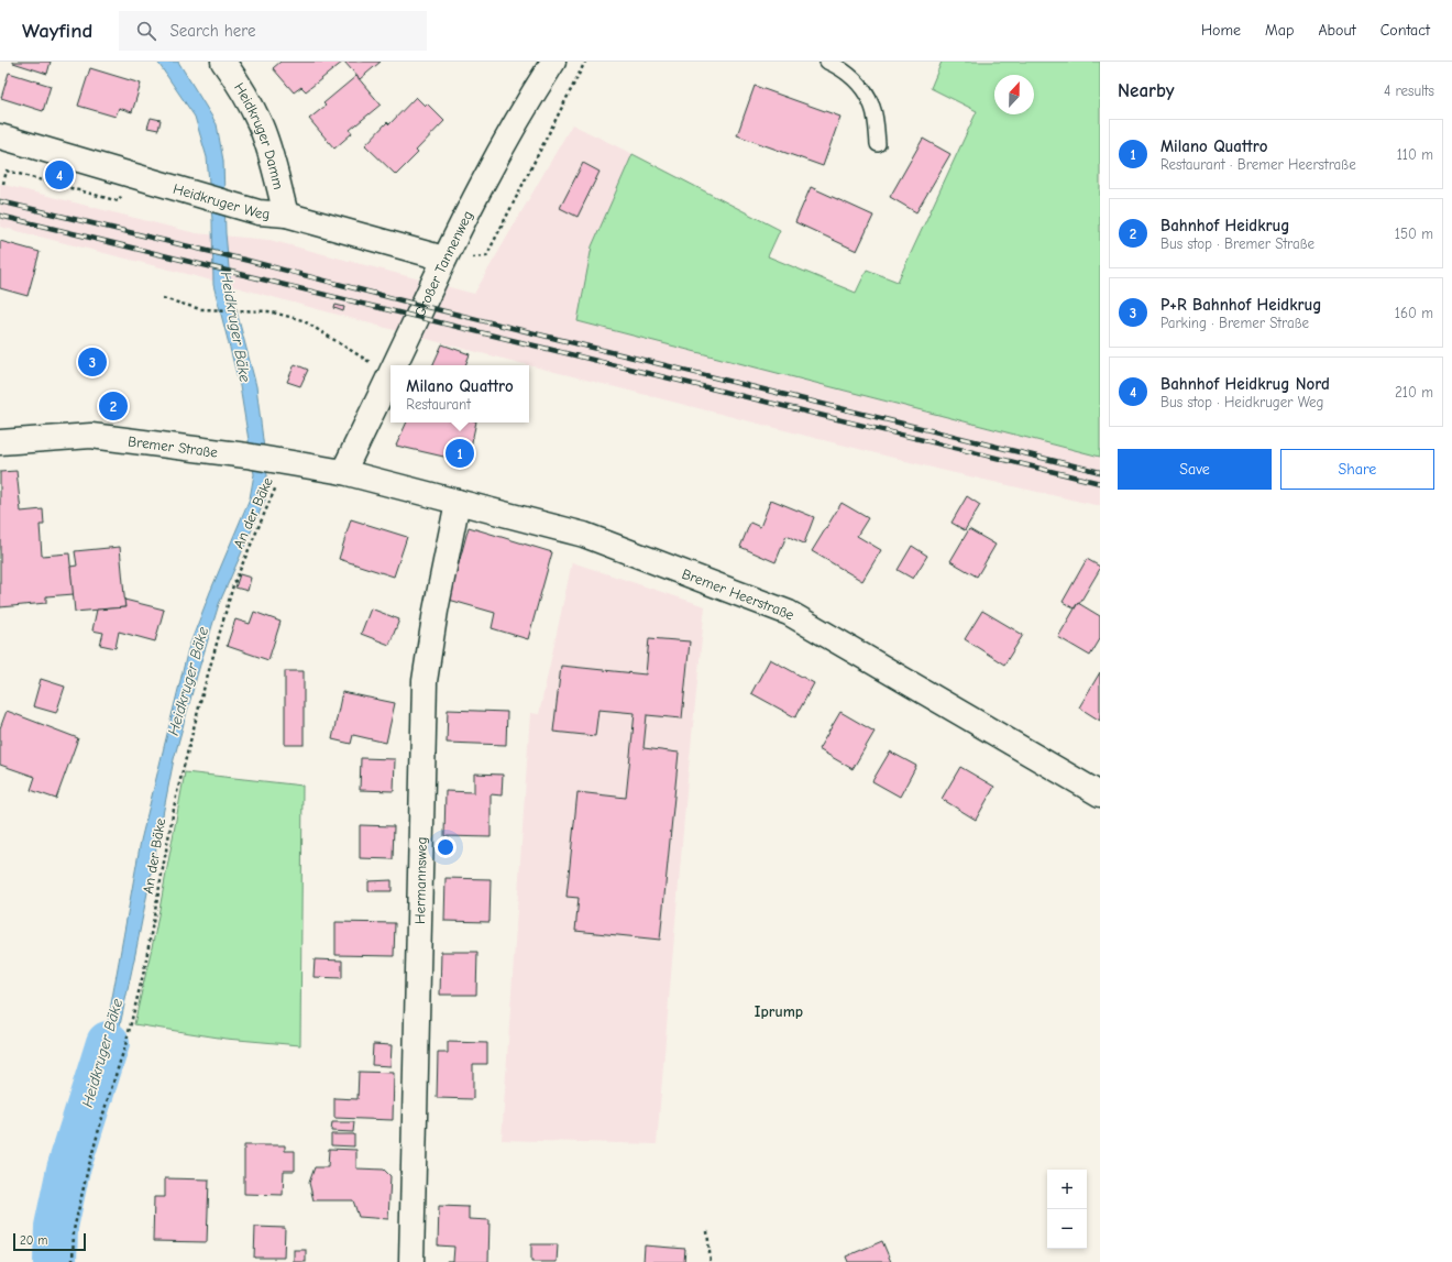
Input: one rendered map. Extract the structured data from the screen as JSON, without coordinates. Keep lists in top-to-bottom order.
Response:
{
  "streets": {
    "street": [
      "Heidkruger Damm",
      "Heidkruger Weg",
      "Großer Tannenweg",
      "Bremer Straße",
      "Bremer Heerstraße",
      "Hermannsweg"
    ],
    "path": ["An der Bäke"]
  },
  "crossings": [
    ["Heidkruger Damm", "Heidkruger Weg"],
    ["Heidkruger Weg", "Großer Tannenweg"],
    ["Großer Tannenweg", "Bremer Straße"],
    ["Großer Tannenweg", "Bremer Heerstraße"],
    ["Bremer Straße", "An der Bäke"],
    ["Bremer Straße", "Bremer Heerstraße"],
    ["Bremer Heerstraße", "Hermannsweg"]
  ],
  "districts": ["Iprump"],
  "water": ["Heidkruger Bäke"],
  "scale_bar": "20 m",
  "north": "top",
  "page": {
    "header": "Wayfind",
    "search": "Search here",
    "nav": [
      "Home",
      "Map",
      "About",
      "Contact"
    ],
    "heading": ["Nearby", "4 results"],
    "list": [
      {
        "mark": "1",
        "name": "Milano Quattro",
        "note": "Restaurant · Bremer Heerstraße",
        "value": "110 m"
      },
      {
        "mark": "2",
        "name": "Bahnhof Heidkrug",
        "note": "Bus stop · Bremer Straße",
        "value": "150 m"
      },
      {
        "mark": "3",
        "name": "P+R Bahnhof Heidkrug",
        "note": "Parking · Bremer Straße",
        "value": "160 m"
      },
      {
        "mark": "4",
        "name": "Bahnhof Heidkrug Nord",
        "note": "Bus stop · Heidkruger Weg",
        "value": "210 m"
      }
    ],
    "pins": [
      "4",
      "3",
      "2",
      "1"
    ],
    "popup": ["Milano Quattro", "Restaurant"],
    "buttons": ["Save", "Share"],
    "map_buttons": ["+", "−"],
    "scale": "20 m"
  }
}
